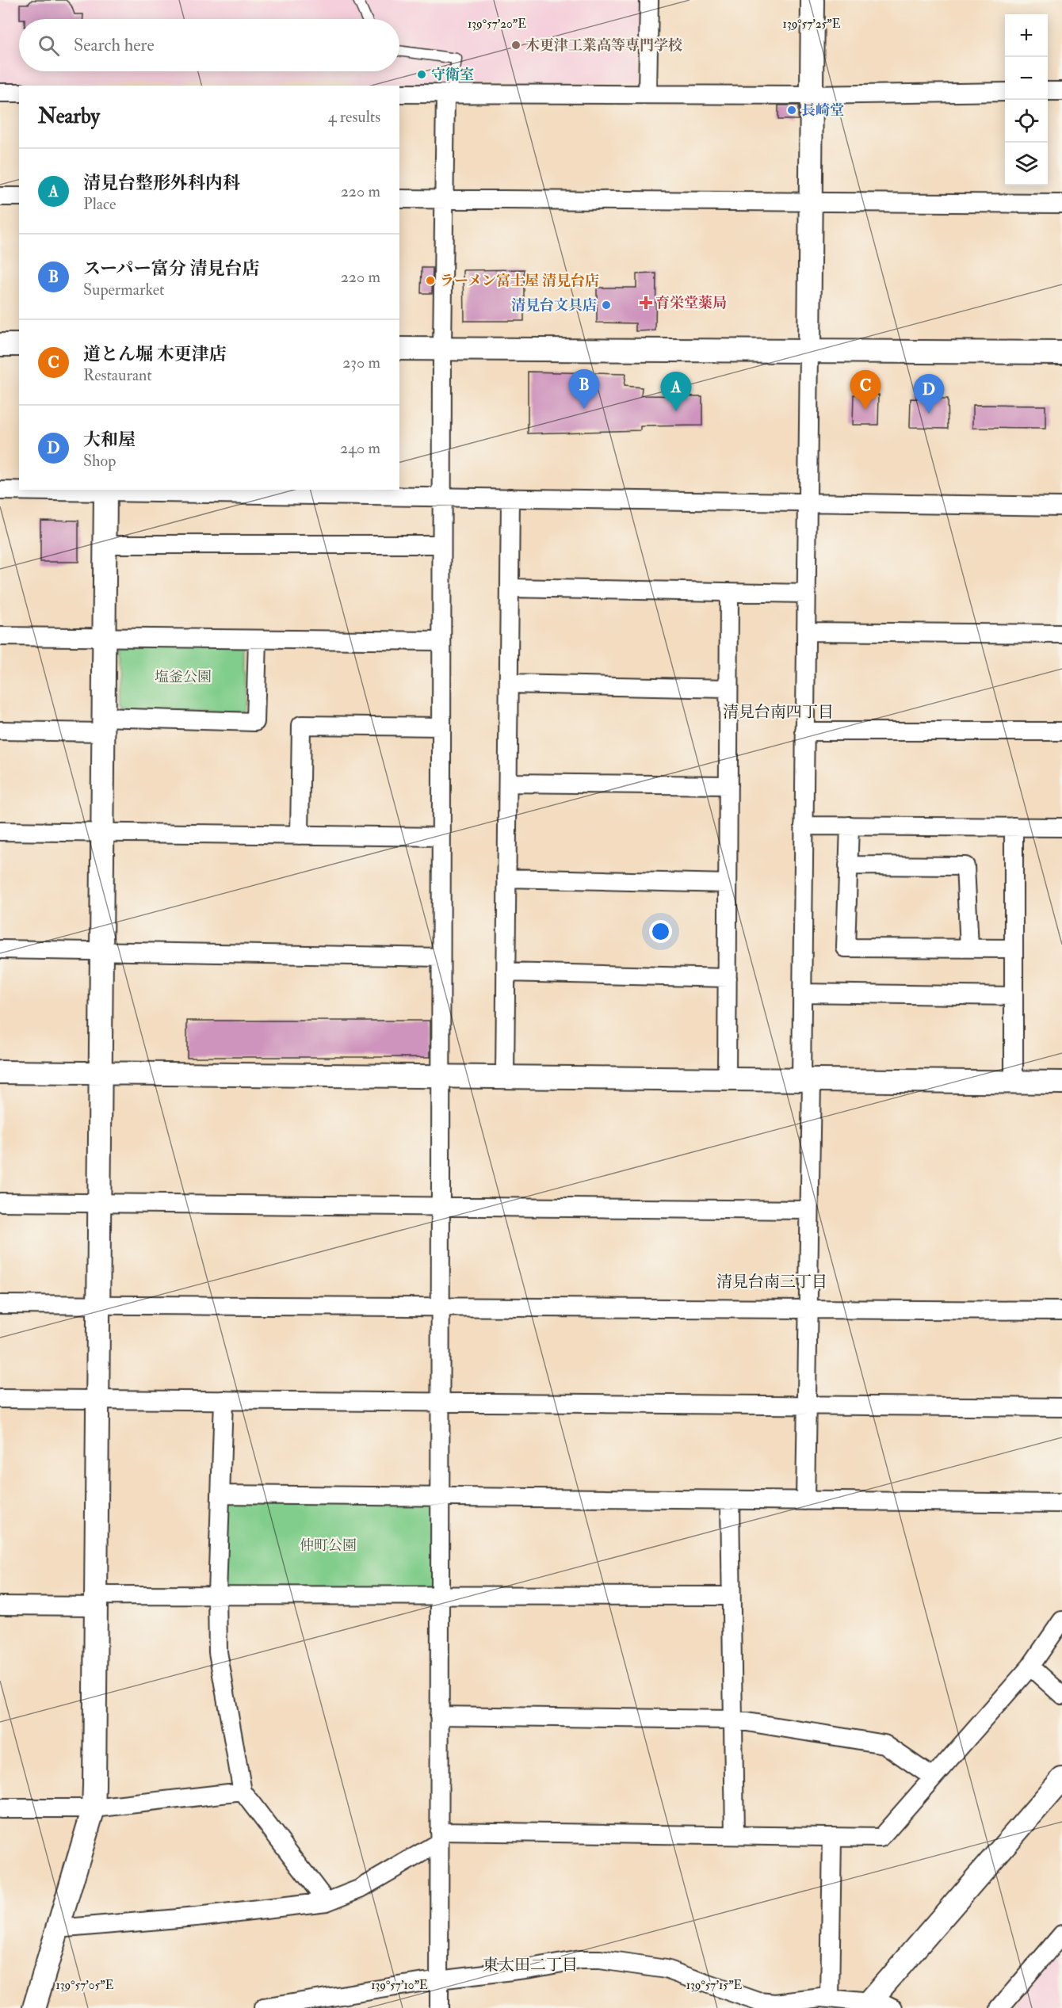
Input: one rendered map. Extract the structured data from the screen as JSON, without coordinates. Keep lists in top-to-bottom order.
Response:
{
  "districts": ["清見台南四丁目", "清見台南三丁目", "東太田二丁目"],
  "parks": ["塩釜公園", "仲町公園"],
  "places": {
    "other": [
      "木更津工業高等専門学校",
      "守衛室",
      "長崎堂",
      "ラーメン富士屋 清見台店",
      "清見台文具店"
    ],
    "health": ["育栄堂薬局"]
  },
  "page": {
    "map_buttons": ["+", "−"],
    "search": "Search here",
    "heading": ["Nearby", "4 results"],
    "list": [
      {
        "mark": "A",
        "name": "清見台整形外科内科",
        "note": "Place",
        "value": "220 m"
      },
      {
        "mark": "B",
        "name": "スーパー富分 清見台店",
        "note": "Supermarket",
        "value": "220 m"
      },
      {
        "mark": "C",
        "name": "道とん堀 木更津店",
        "note": "Restaurant",
        "value": "230 m"
      },
      {
        "mark": "D",
        "name": "大和屋",
        "note": "Shop",
        "value": "240 m"
      }
    ],
    "pins": [
      "B",
      "C",
      "A",
      "D"
    ]
  },
  "coordinates": [
    "139°57'20\"E",
    "139°57'25\"E",
    "139°57'05\"E",
    "139°57'10\"E",
    "139°57'15\"E"
  ]
}
